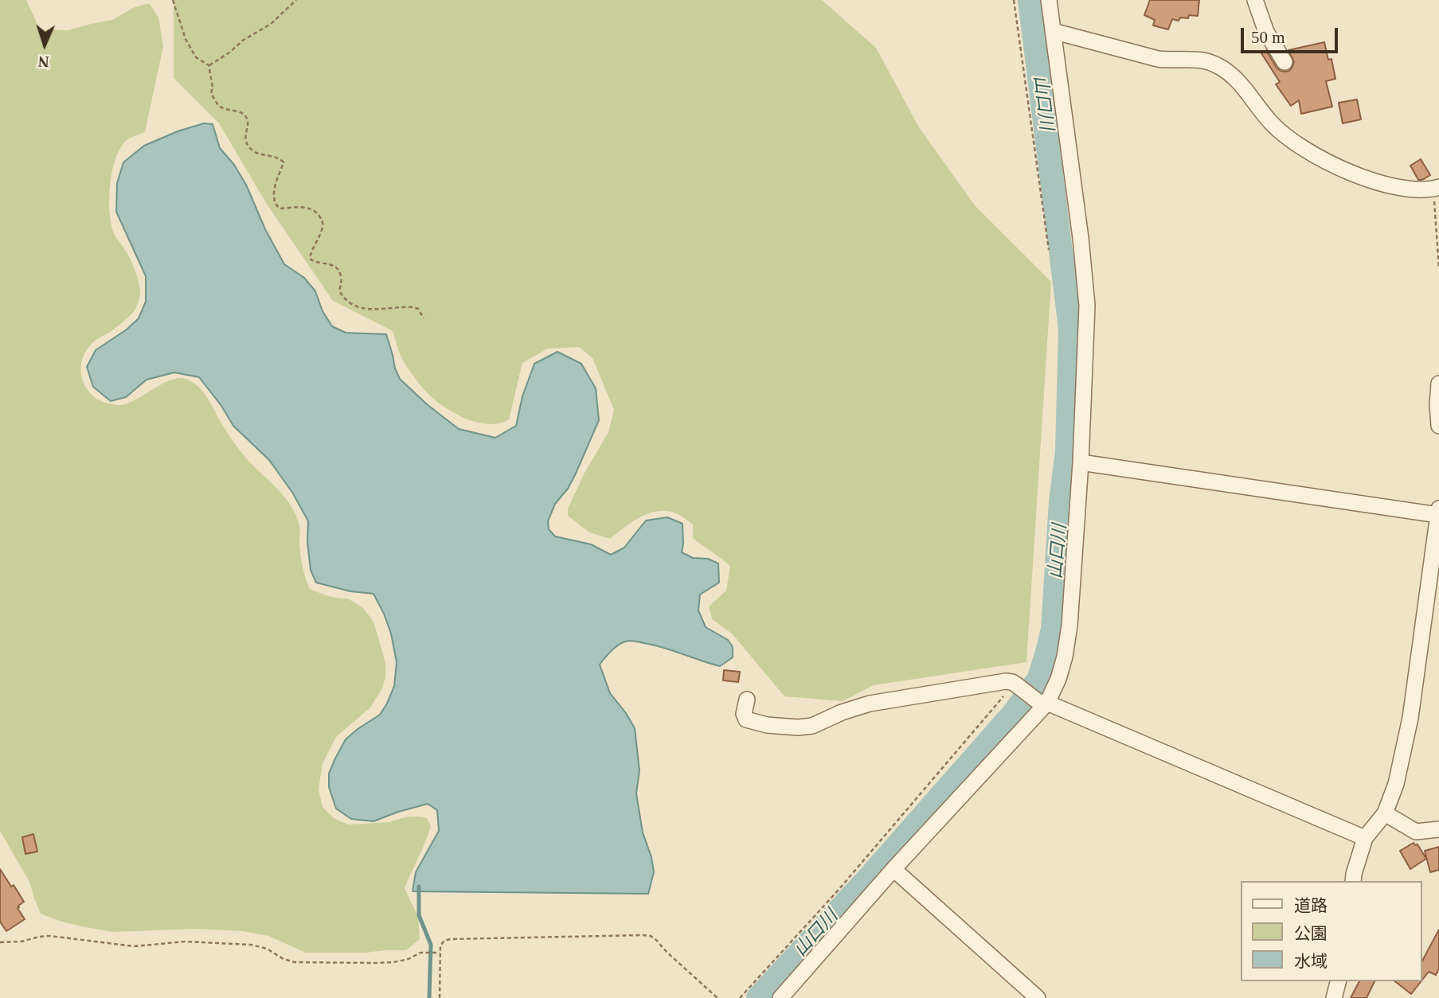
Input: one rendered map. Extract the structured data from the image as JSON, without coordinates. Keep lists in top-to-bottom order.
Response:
{
  "water": ["山口川"],
  "legend": ["道路", "公園", "水域"],
  "scale_bar": "50 m",
  "north": "bottom"
}
